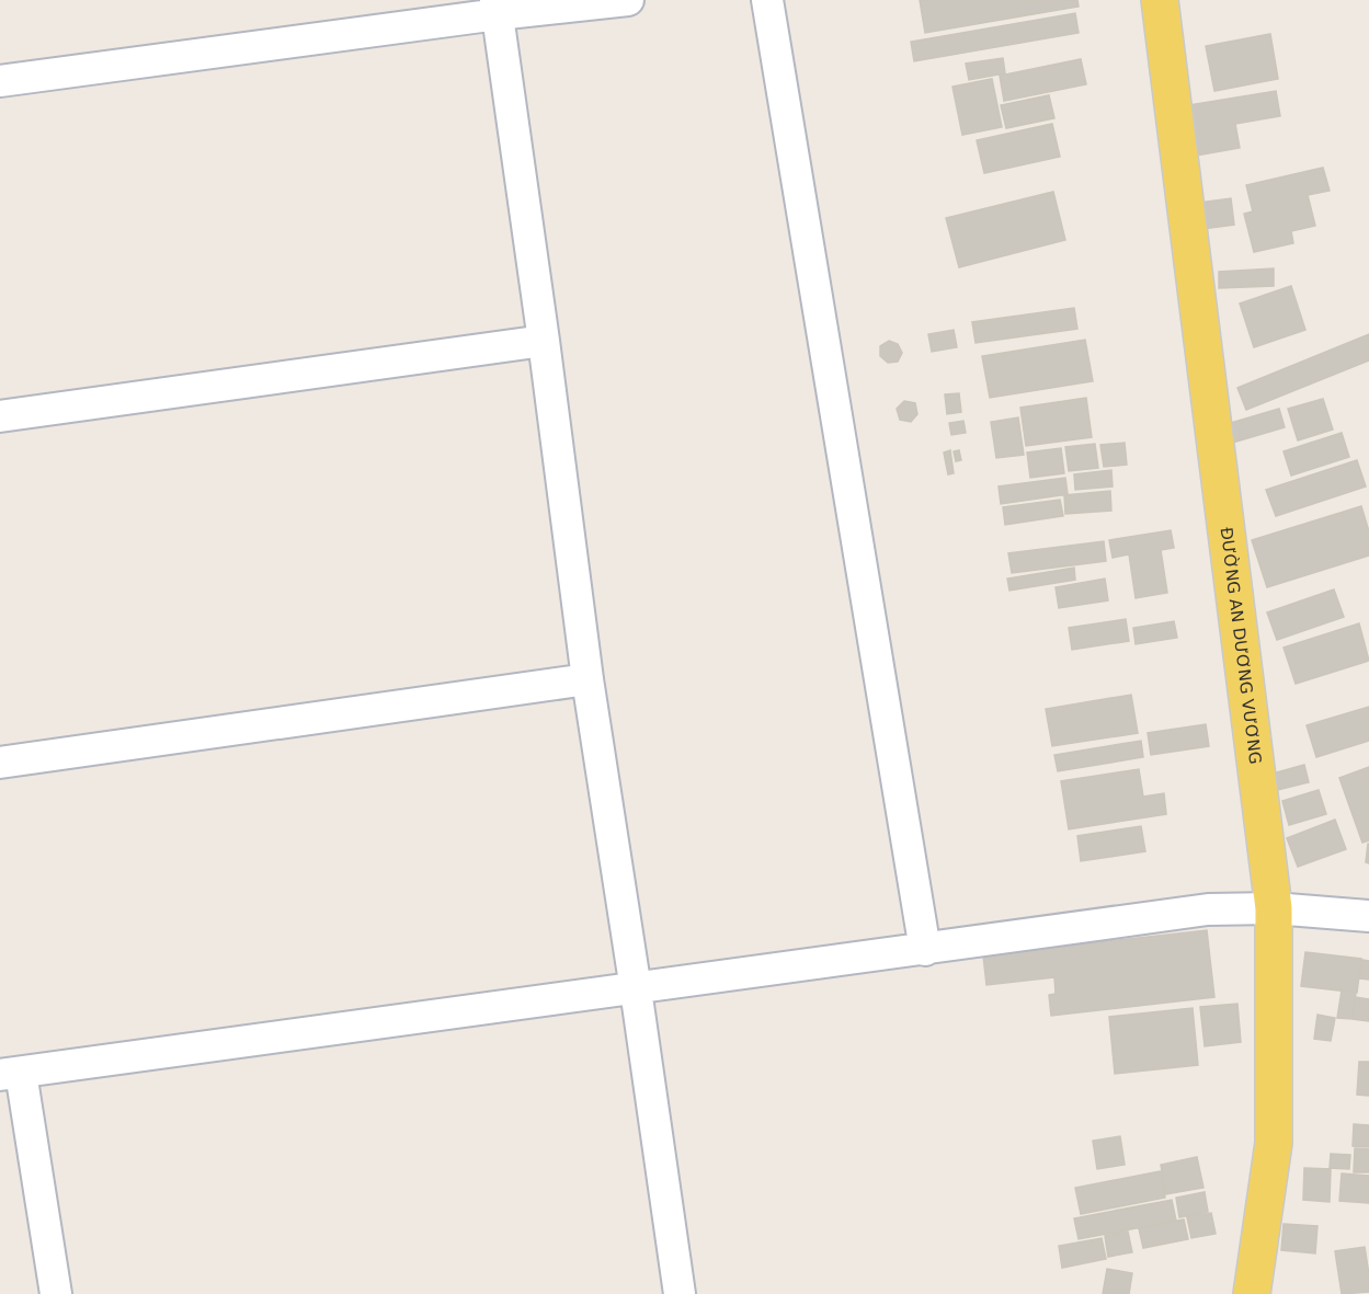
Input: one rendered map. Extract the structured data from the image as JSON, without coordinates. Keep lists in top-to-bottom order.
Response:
{
  "streets": {
    "main road": ["ĐƯỜNG AN DƯƠNG VƯƠNG"]
  }
}
